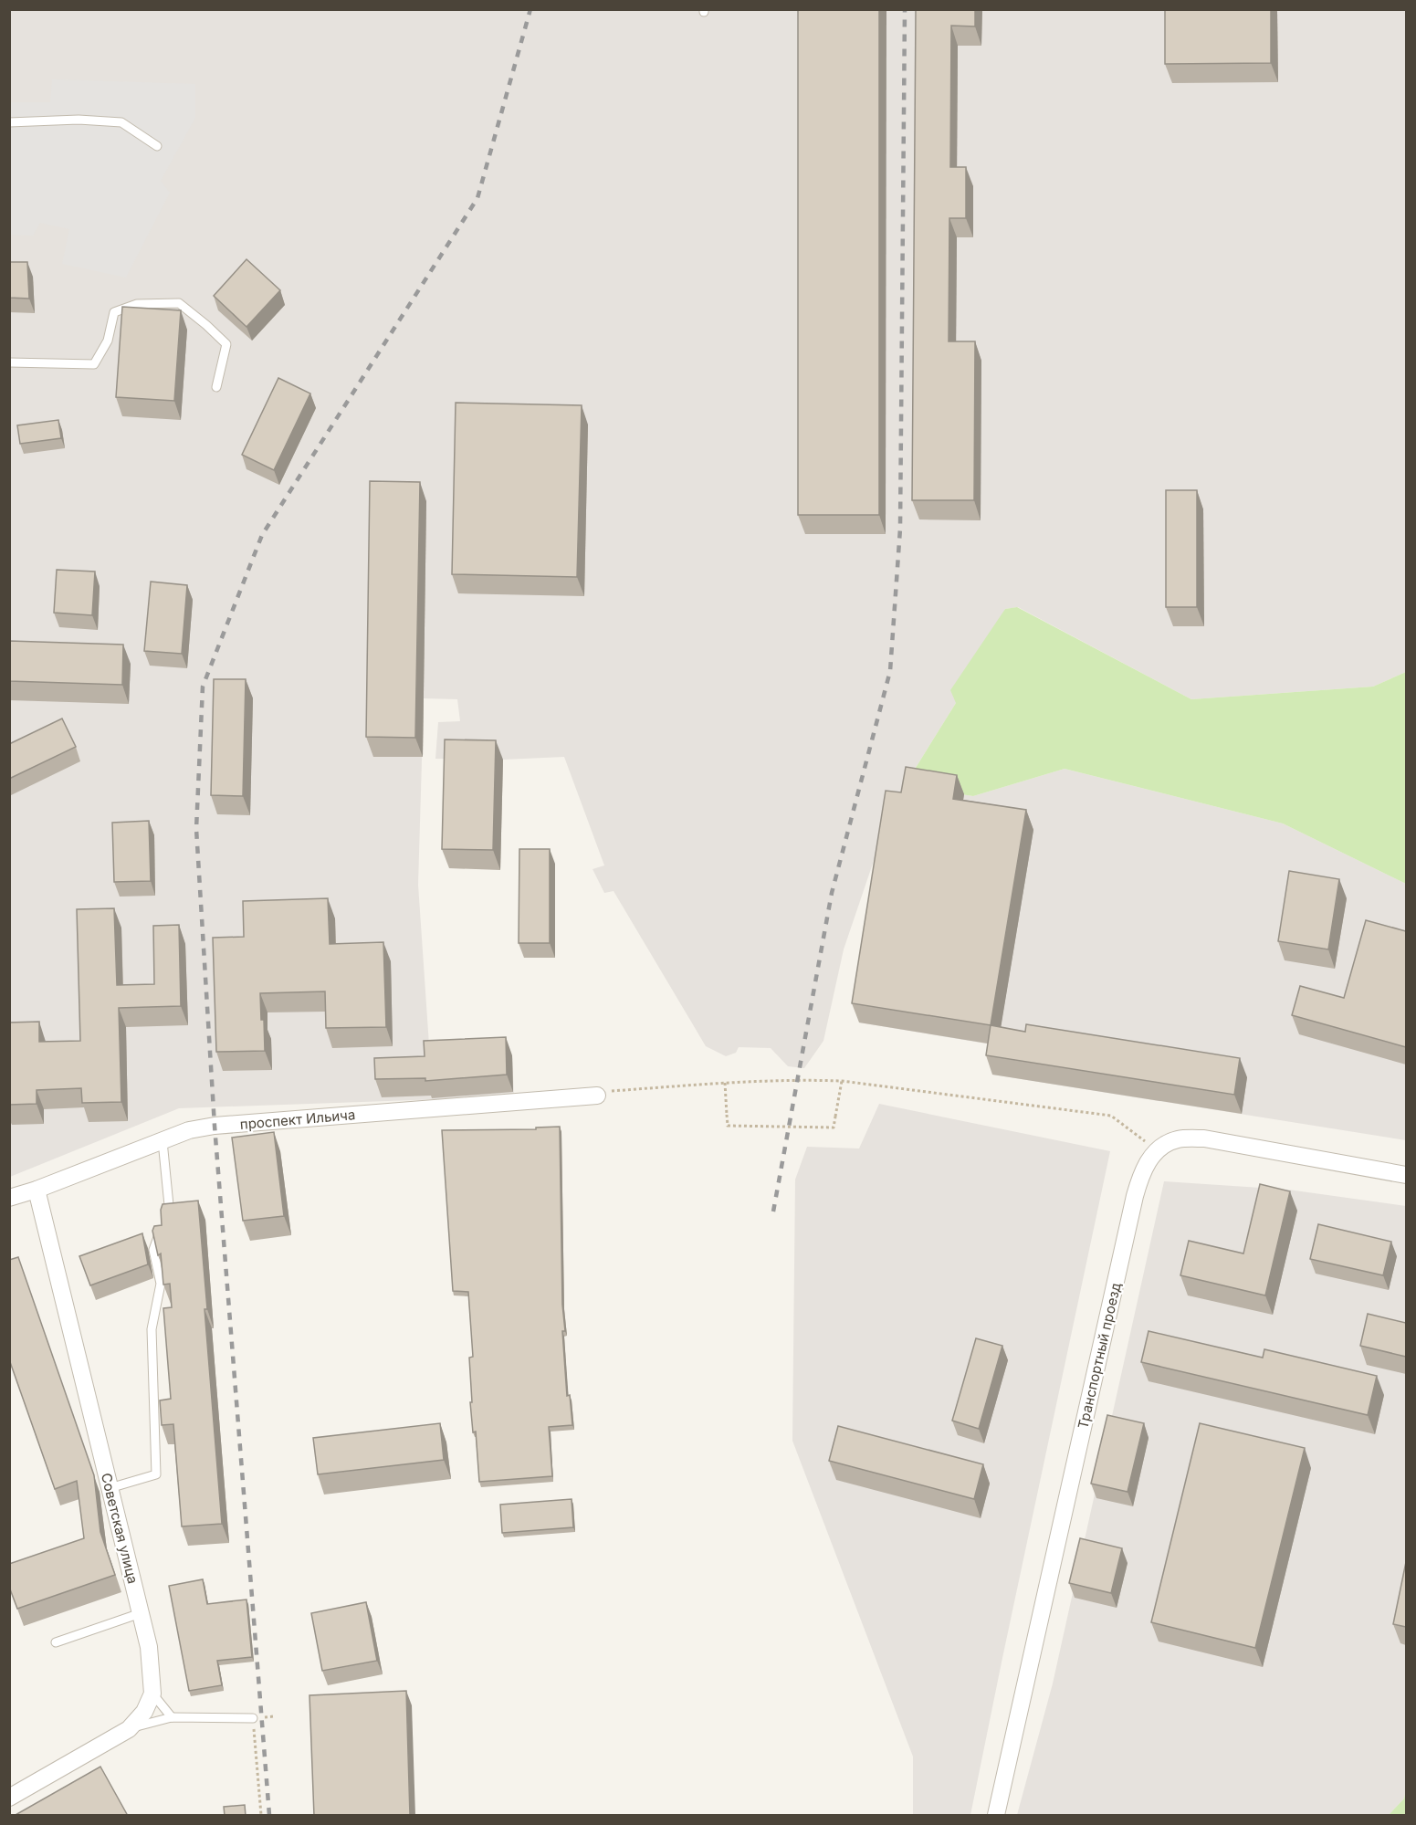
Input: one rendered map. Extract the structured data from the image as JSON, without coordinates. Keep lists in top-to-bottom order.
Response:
{
  "streets": {
    "street": ["проспект Ильича", "Транспортный проезд", "Советская улица"]
  },
  "crossings": [
    ["проспект Ильича", "Советская улица"]
  ]
}
